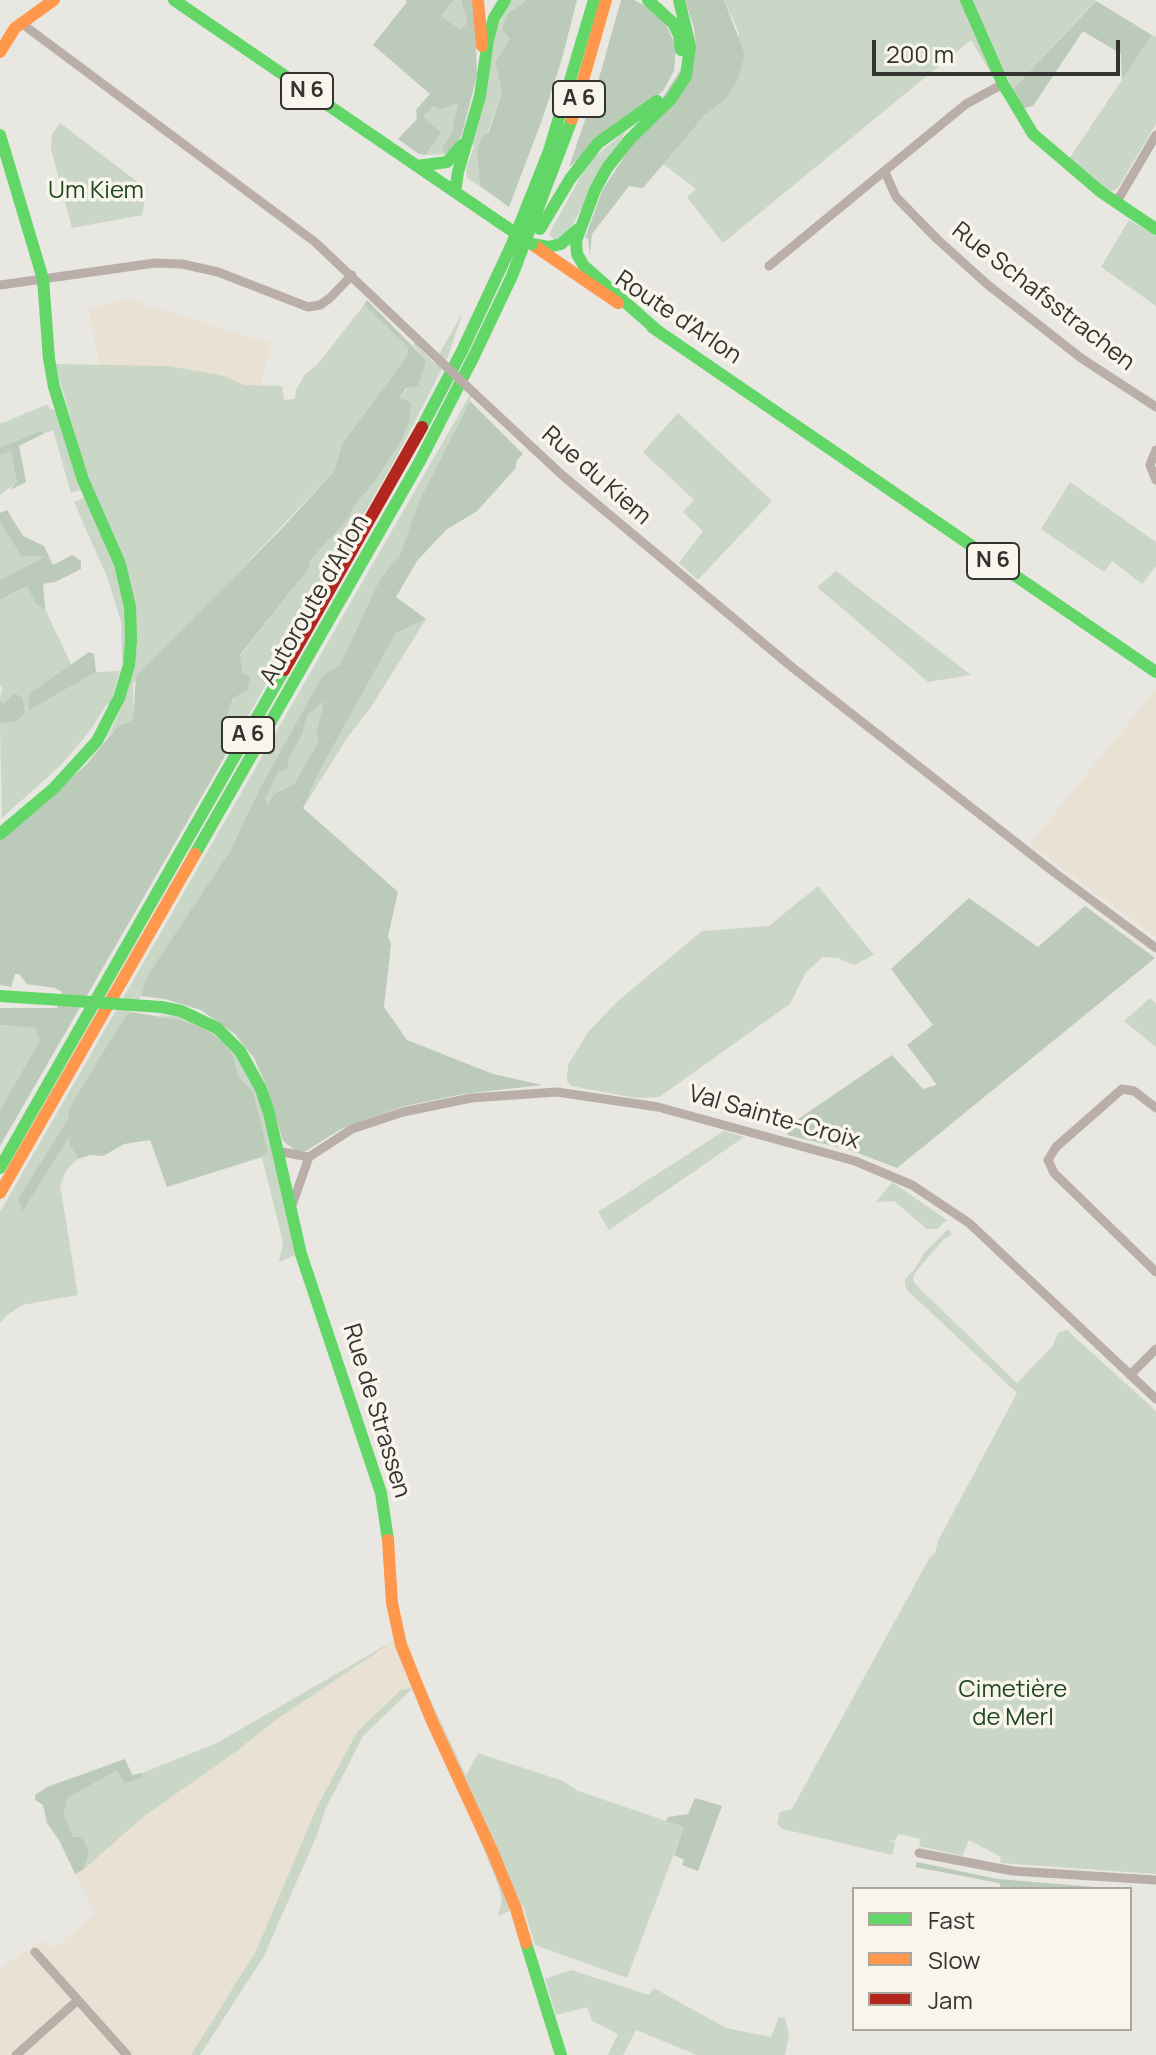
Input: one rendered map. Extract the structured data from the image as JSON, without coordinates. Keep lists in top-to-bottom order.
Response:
{
  "streets": {
    "main road": [
      "N 6",
      "A 6",
      "Route d'Arlon",
      "Autoroute d'Arlon",
      "Rue de Strassen"
    ],
    "street": ["Rue Schafsstrachen", "Rue du Kiem", "Val Sainte-Croix"]
  },
  "parks": ["Um Kiem", "Cimetière de Merl"],
  "legend": ["Fast", "Slow", "Jam"],
  "scale_bar": "200 m"
}
